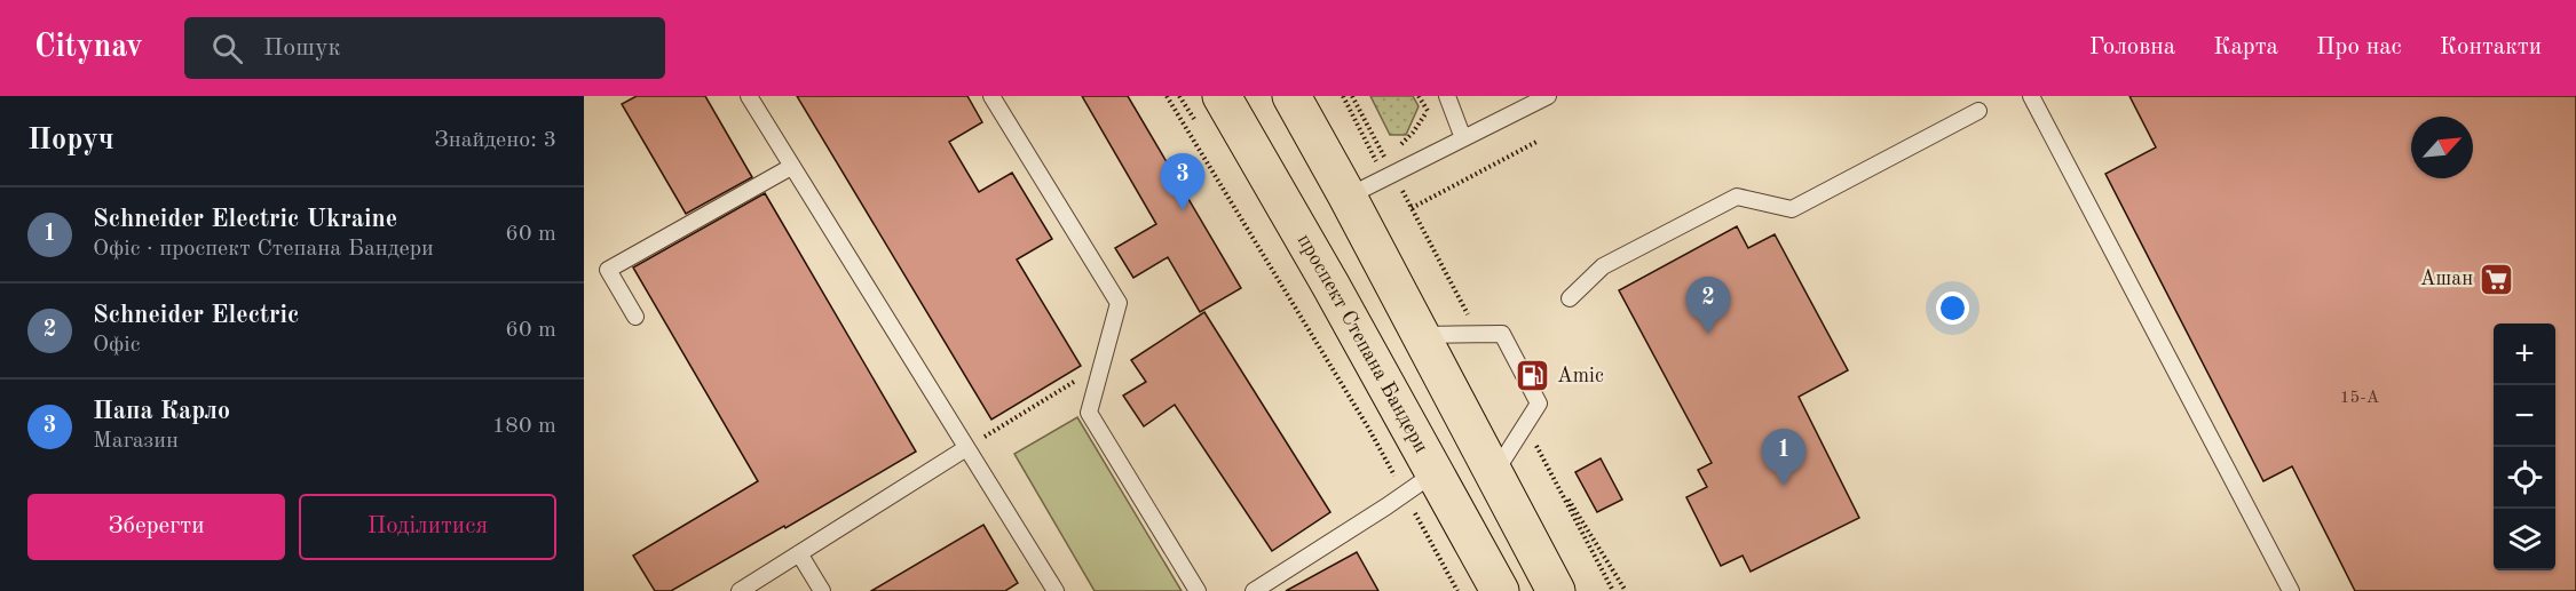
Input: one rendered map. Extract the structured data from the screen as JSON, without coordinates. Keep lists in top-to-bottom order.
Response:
{
  "streets": {
    "main road": ["проспект Степана Бандери"]
  },
  "places": {
    "supermarket": ["Ашан"],
    "fuel station": ["Amic"]
  },
  "house_numbers": ["15-А"],
  "north": "top right",
  "page": {
    "header": "Citynav",
    "search": "Пошук",
    "nav": [
      "Головна",
      "Карта",
      "Про нас",
      "Контакти"
    ],
    "heading": ["Поруч", "Знайдено: 3"],
    "pins": ["3", "2", "1"],
    "list": [
      {
        "mark": "1",
        "name": "Schneider Electric Ukraine",
        "note": "Офіс · проспект Степана Бандери",
        "value": "60 m"
      },
      {
        "mark": "2",
        "name": "Schneider Electric",
        "note": "Офіс",
        "value": "60 m"
      },
      {
        "mark": "3",
        "name": "Папа Карло",
        "note": "Магазин",
        "value": "180 m"
      }
    ],
    "map_buttons": ["+", "−"],
    "buttons": ["Зберегти", "Поділитися"]
  }
}
